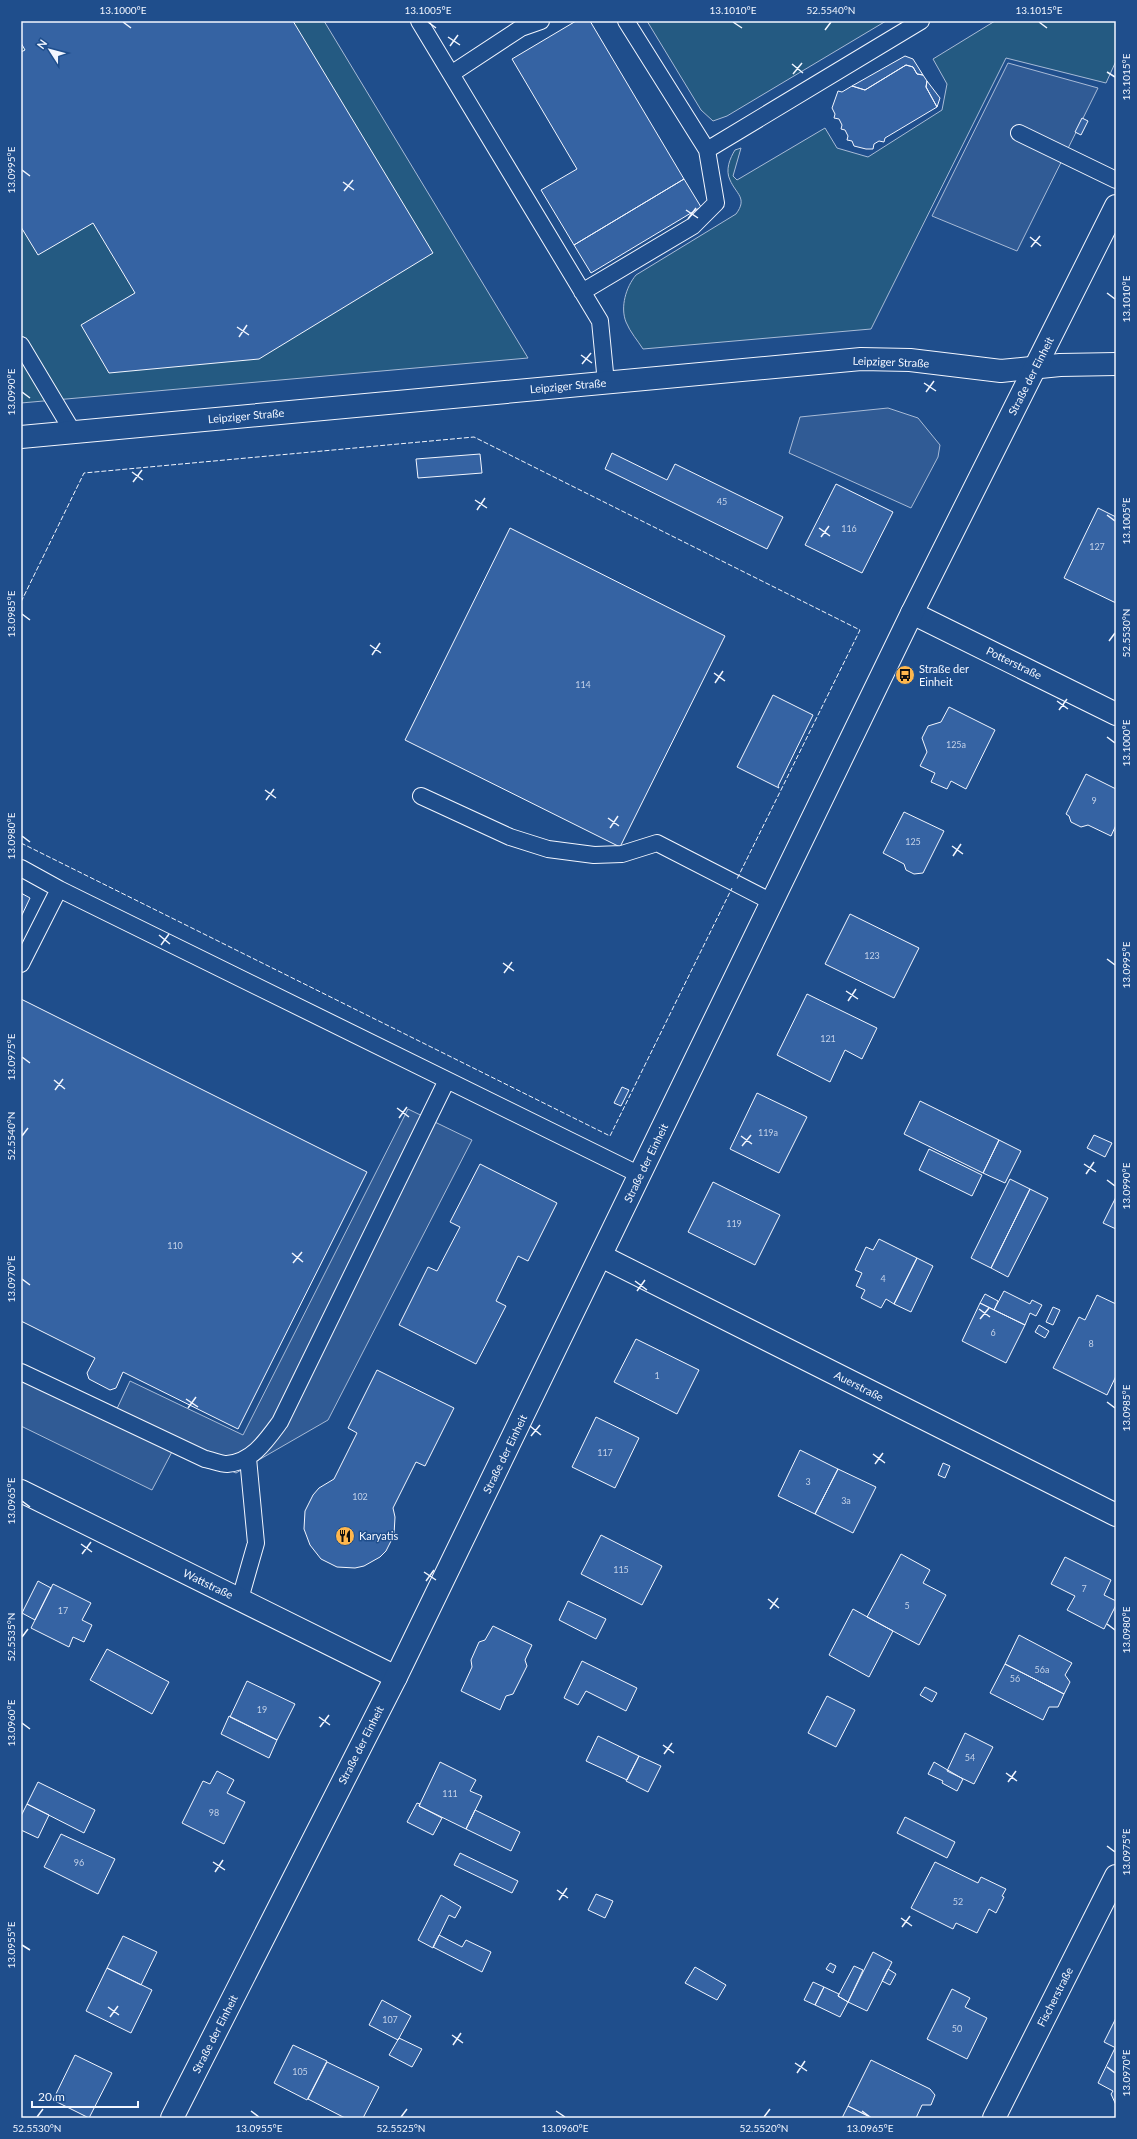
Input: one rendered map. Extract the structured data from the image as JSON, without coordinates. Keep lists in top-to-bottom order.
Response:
{
  "streets": {
    "street": [
      "Leipziger Straße",
      "Straße der Einheit",
      "Potterstraße",
      "Auerstraße",
      "Wattstraße",
      "Fischerstraße"
    ]
  },
  "crossings": [
    ["Leipziger Straße", "Straße der Einheit"],
    ["Straße der Einheit", "Potterstraße"],
    ["Straße der Einheit", "Auerstraße"],
    ["Straße der Einheit", "Wattstraße"]
  ],
  "places": {
    "bus stop": ["Straße der Einheit"],
    "restaurant": ["Karyatis"]
  },
  "house_numbers": [
    "45",
    "116",
    "127",
    "114",
    "125a",
    "9",
    "125",
    "123",
    "121",
    "119a",
    "119",
    "110",
    "4",
    "6",
    "8",
    "1",
    "117",
    "3",
    "102",
    "3a",
    "115",
    "7",
    "5",
    "17",
    "56a",
    "56",
    "19",
    "54",
    "111",
    "98",
    "96",
    "52",
    "107",
    "50",
    "105"
  ],
  "scale_bar": "20 m",
  "north": "top left",
  "coordinates": [
    "13.1000°E",
    "13.1005°E",
    "13.1010°E",
    "52.5540°N",
    "13.1015°E",
    "13.0995°E",
    "13.0990°E",
    "13.0985°E",
    "52.5530°N",
    "13.0980°E",
    "13.0975°E",
    "13.0970°E",
    "13.0965°E",
    "52.5535°N",
    "13.0960°E",
    "13.0955°E",
    "52.5525°N",
    "52.5520°N"
  ]
}
